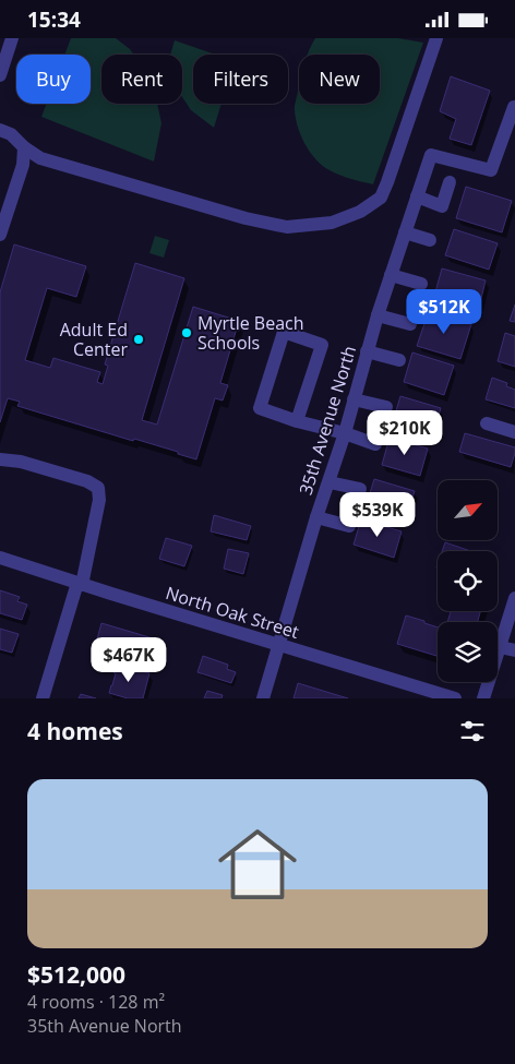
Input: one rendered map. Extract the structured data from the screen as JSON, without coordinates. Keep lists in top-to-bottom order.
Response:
{
  "streets": {
    "street": ["35th Avenue North", "North Oak Street"]
  },
  "crossings": [
    ["35th Avenue North", "North Oak Street"]
  ],
  "places": ["Myrtle Beach Schools", "Adult Ed Center"],
  "north": "top right",
  "page": {
    "status": "15:34",
    "chip": [
      "Buy",
      "Rent",
      "Filters",
      "New"
    ],
    "price": [
      "$512K",
      "$210K",
      "$539K",
      "$467K"
    ],
    "heading": "4 homes",
    "list": [
      {
        "name": "$512,000",
        "note": "4 rooms · 128 m² · 35th Avenue North"
      }
    ]
  }
}
